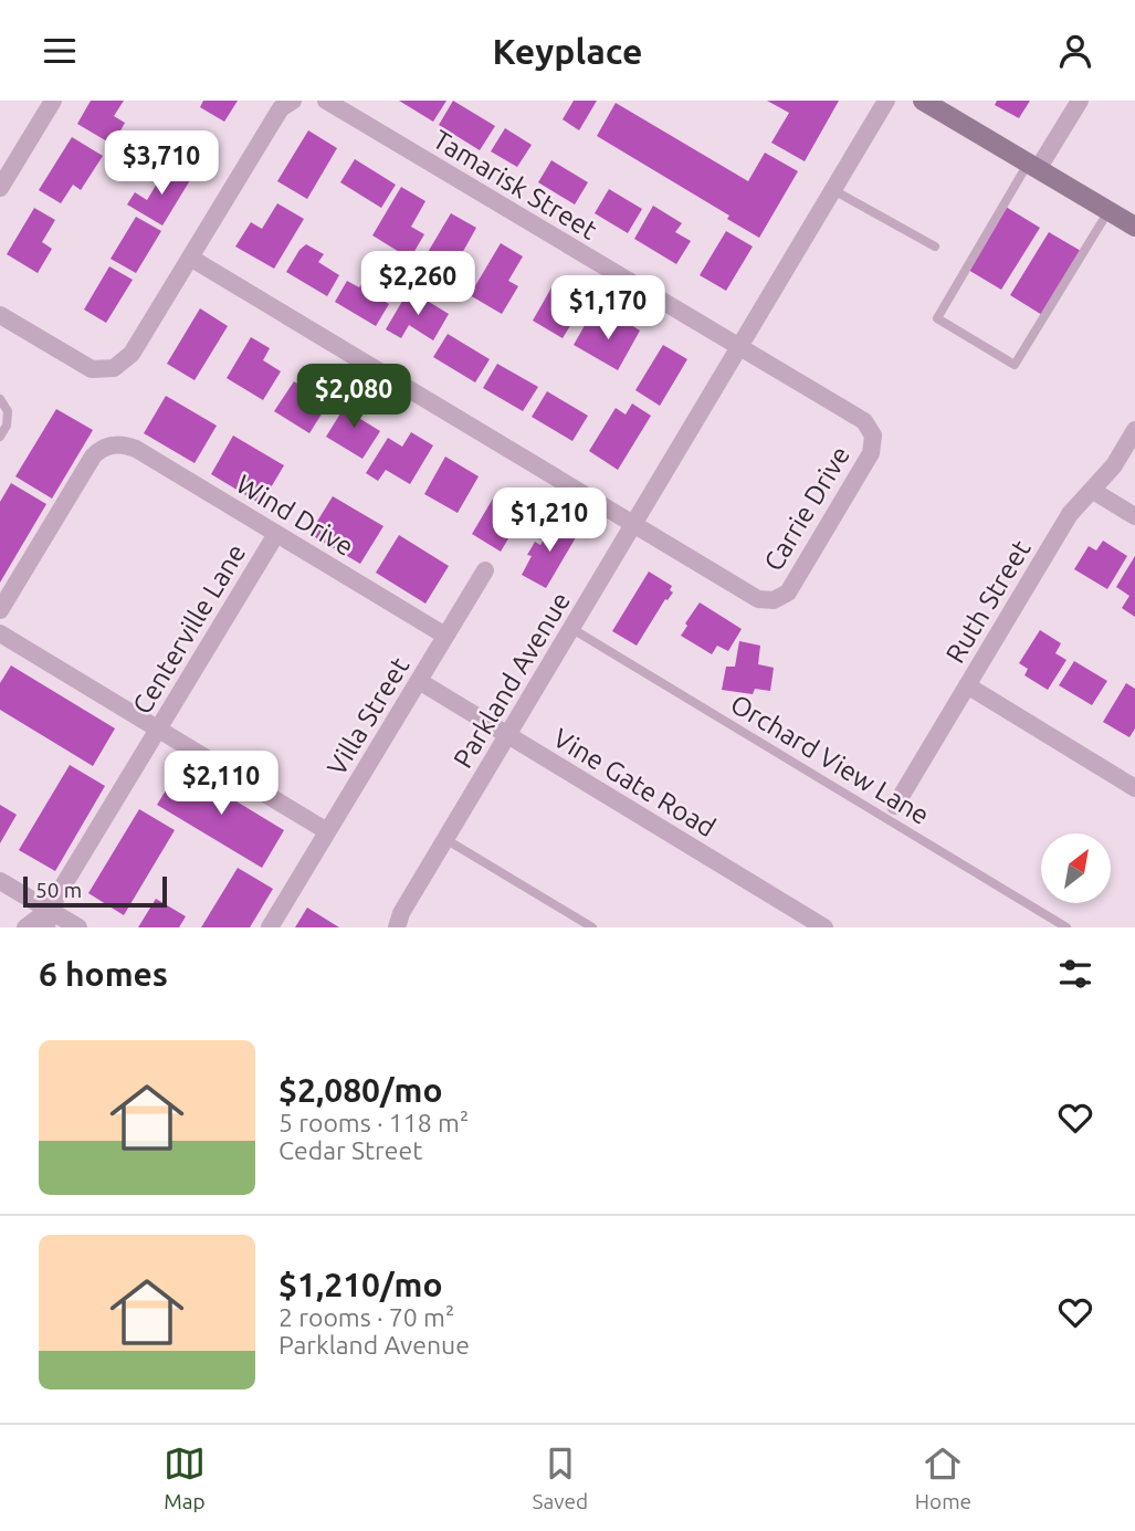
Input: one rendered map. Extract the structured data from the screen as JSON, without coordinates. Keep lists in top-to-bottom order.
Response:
{
  "streets": {
    "street": [
      "Tamarisk Street",
      "Carrie Drive",
      "Wind Drive",
      "Ruth Street",
      "Centerville Lane",
      "Parkland Avenue",
      "Villa Street",
      "Vine Gate Road"
    ],
    "lane": ["Orchard View Lane"]
  },
  "crossings": [
    ["Tamarisk Street", "Carrie Drive"],
    ["Tamarisk Street", "Parkland Avenue"],
    ["Carrie Drive", "Parkland Avenue"],
    ["Wind Drive", "Centerville Lane"],
    ["Wind Drive", "Villa Street"],
    ["Parkland Avenue", "Orchard View Lane"],
    ["Parkland Avenue", "Vine Gate Road"],
    ["Villa Street", "Vine Gate Road"]
  ],
  "scale_bar": "50 m",
  "north": "top right",
  "page": {
    "header": "Keyplace",
    "price": [
      "$3,710",
      "$2,260",
      "$1,170",
      "$2,080",
      "$1,210",
      "$2,110"
    ],
    "scale": "50 m",
    "heading": "6 homes",
    "list": [
      {
        "name": "$2,080/mo",
        "note": "5 rooms · 118 m² · Cedar Street"
      },
      {
        "name": "$1,210/mo",
        "note": "2 rooms · 70 m² · Parkland Avenue"
      }
    ],
    "tabs": ["Map", "Saved", "Home"]
  }
}
